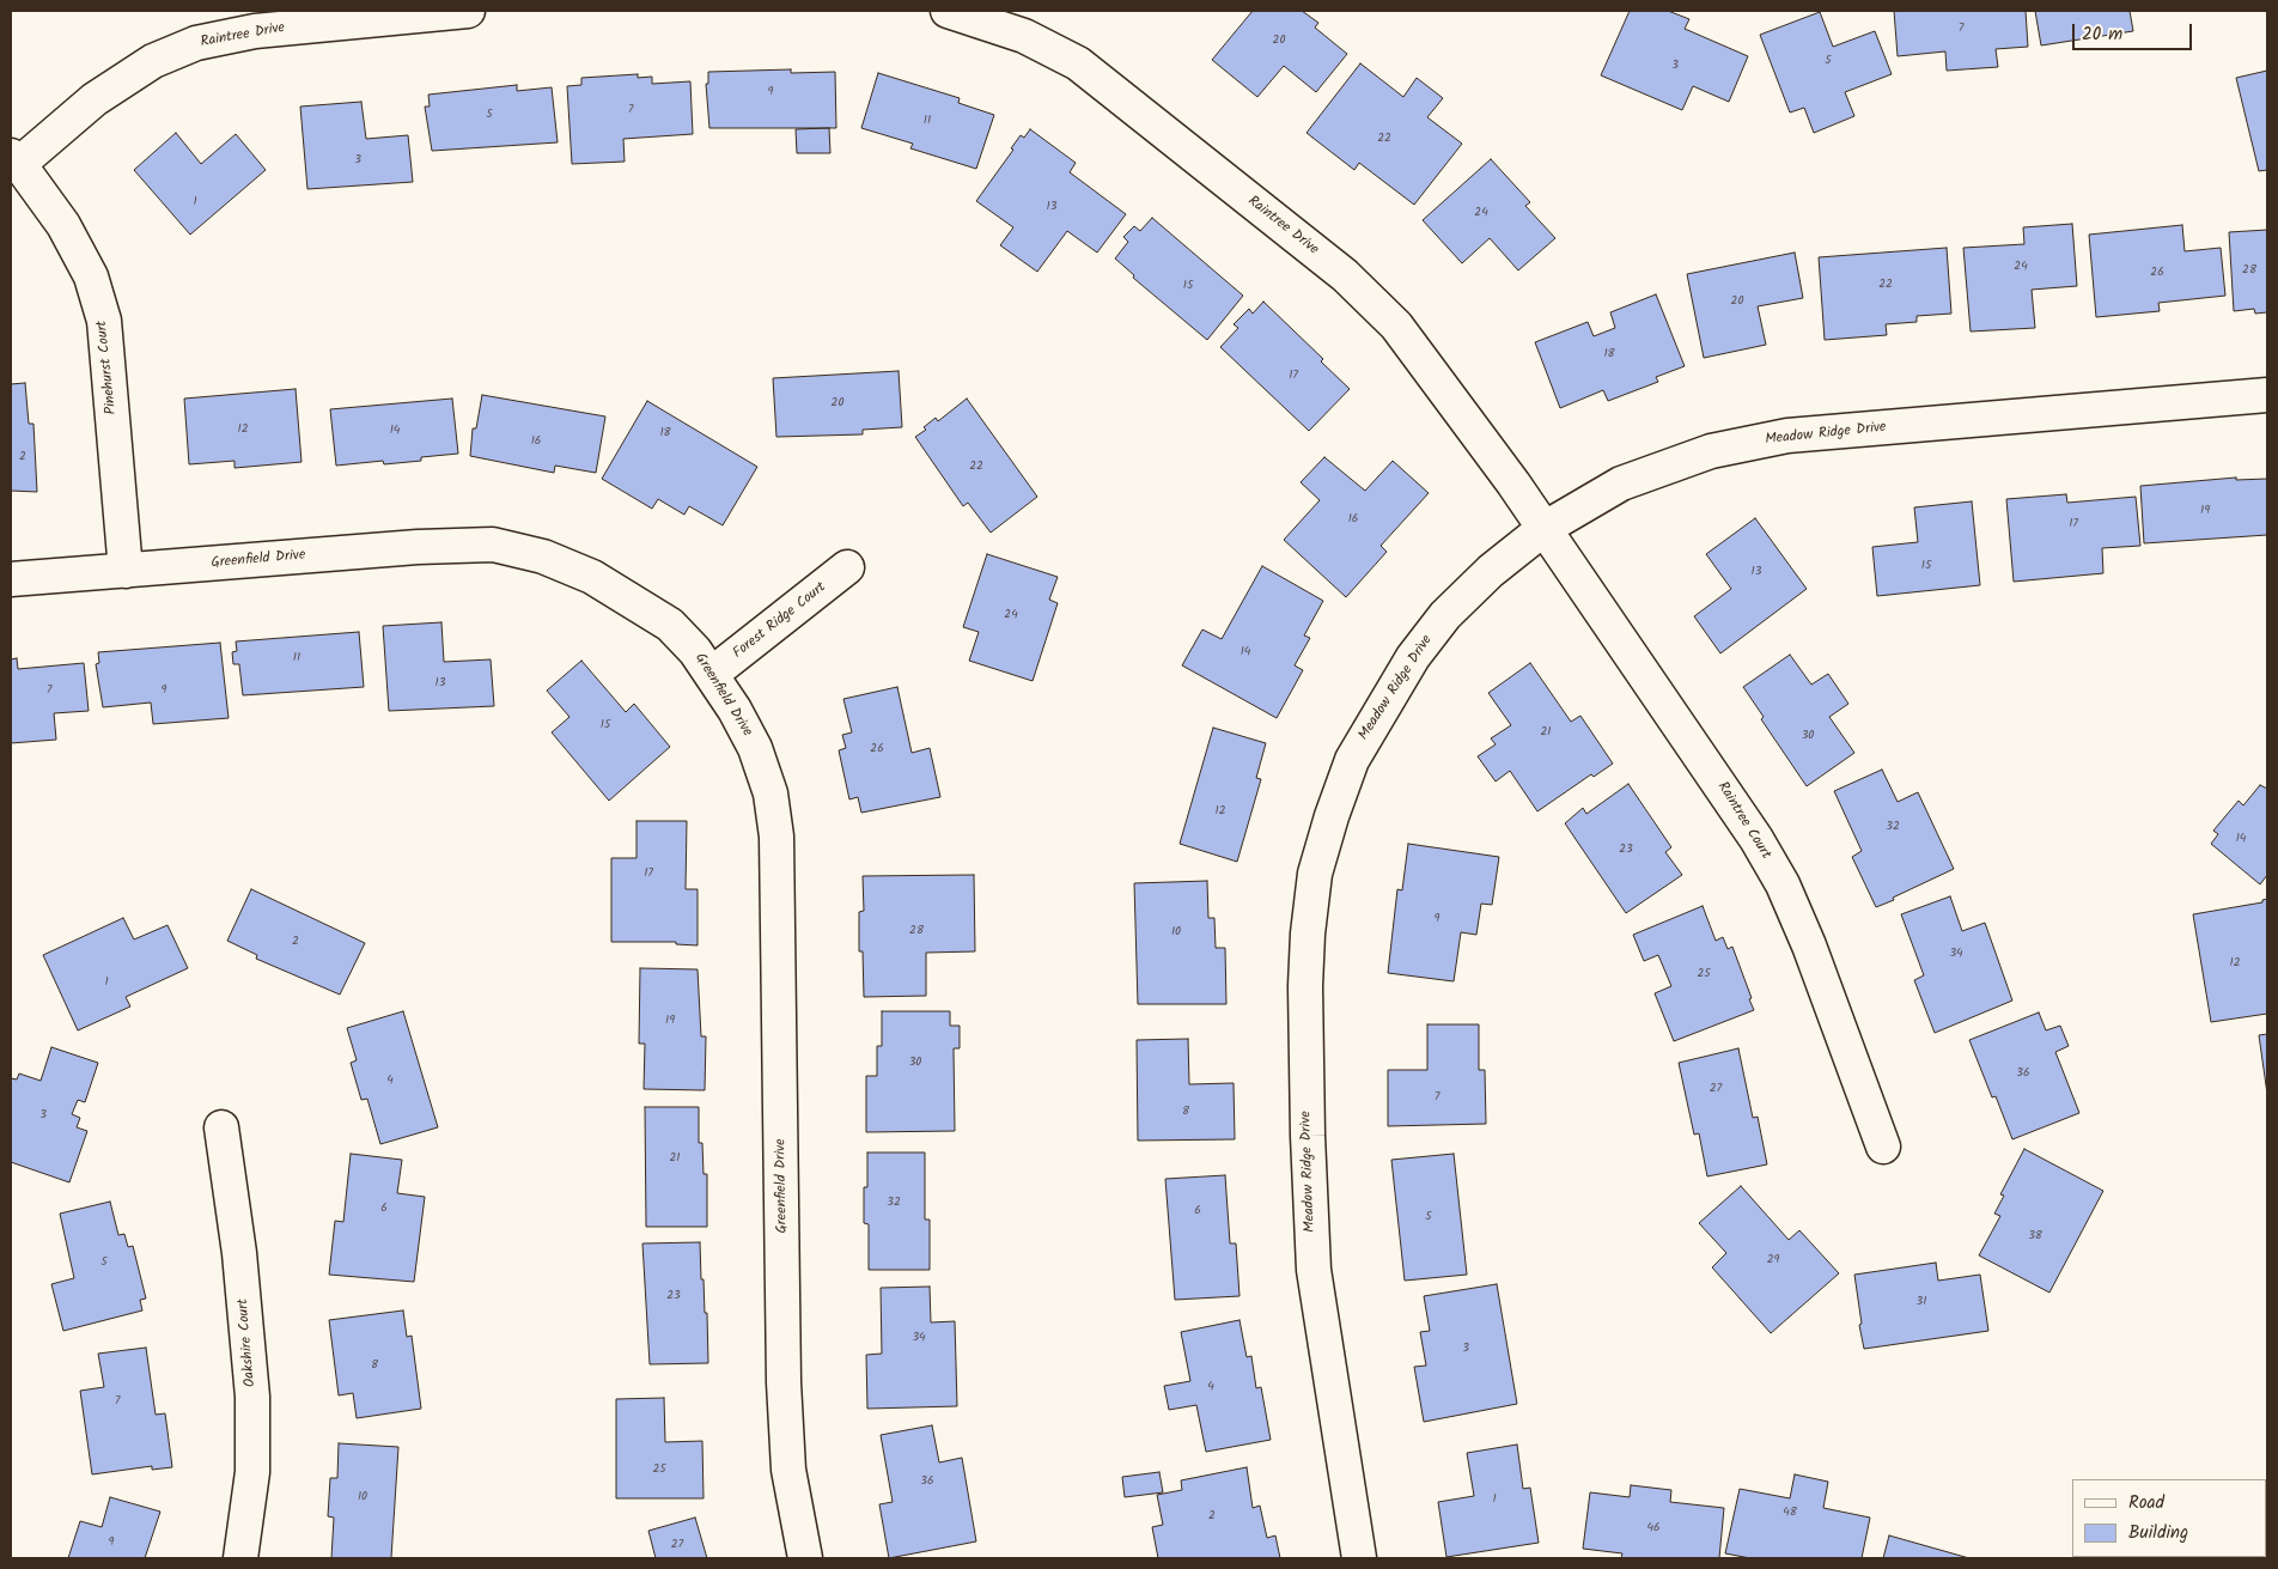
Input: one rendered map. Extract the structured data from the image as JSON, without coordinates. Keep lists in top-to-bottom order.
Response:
{
  "streets": {
    "street": [
      "Raintree Drive",
      "Pinehurst Court",
      "Meadow Ridge Drive",
      "Greenfield Drive",
      "Forest Ridge Court",
      "Raintree Court",
      "Oakshire Court"
    ]
  },
  "crossings": [
    ["Raintree Drive", "Pinehurst Court"],
    ["Raintree Drive", "Meadow Ridge Drive"],
    ["Raintree Drive", "Raintree Court"],
    ["Pinehurst Court", "Greenfield Drive"],
    ["Meadow Ridge Drive", "Raintree Court"],
    ["Greenfield Drive", "Forest Ridge Court"]
  ],
  "house_numbers": [
    "7",
    "20",
    "5",
    "3",
    "9",
    "7",
    "5",
    "11",
    "22",
    "3",
    "1",
    "13",
    "24",
    "24",
    "28",
    "26",
    "22",
    "15",
    "20",
    "18",
    "17",
    "20",
    "12",
    "14",
    "18",
    "16",
    "2",
    "22",
    "19",
    "16",
    "17",
    "15",
    "13",
    "24",
    "14",
    "11",
    "13",
    "7",
    "9",
    "15",
    "21",
    "30",
    "26",
    "12",
    "32",
    "14",
    "23",
    "17",
    "9",
    "28",
    "10",
    "2",
    "34",
    "12",
    "25",
    "1",
    "19",
    "30",
    "36",
    "4",
    "27",
    "7",
    "8",
    "3",
    "21",
    "32",
    "6",
    "6",
    "5",
    "38",
    "29",
    "5",
    "23",
    "31",
    "34",
    "3",
    "8",
    "4",
    "7",
    "25",
    "36",
    "10",
    "1",
    "48",
    "2",
    "46",
    "9",
    "27"
  ],
  "legend": ["Road", "Building"],
  "scale_bar": "20 m"
}
